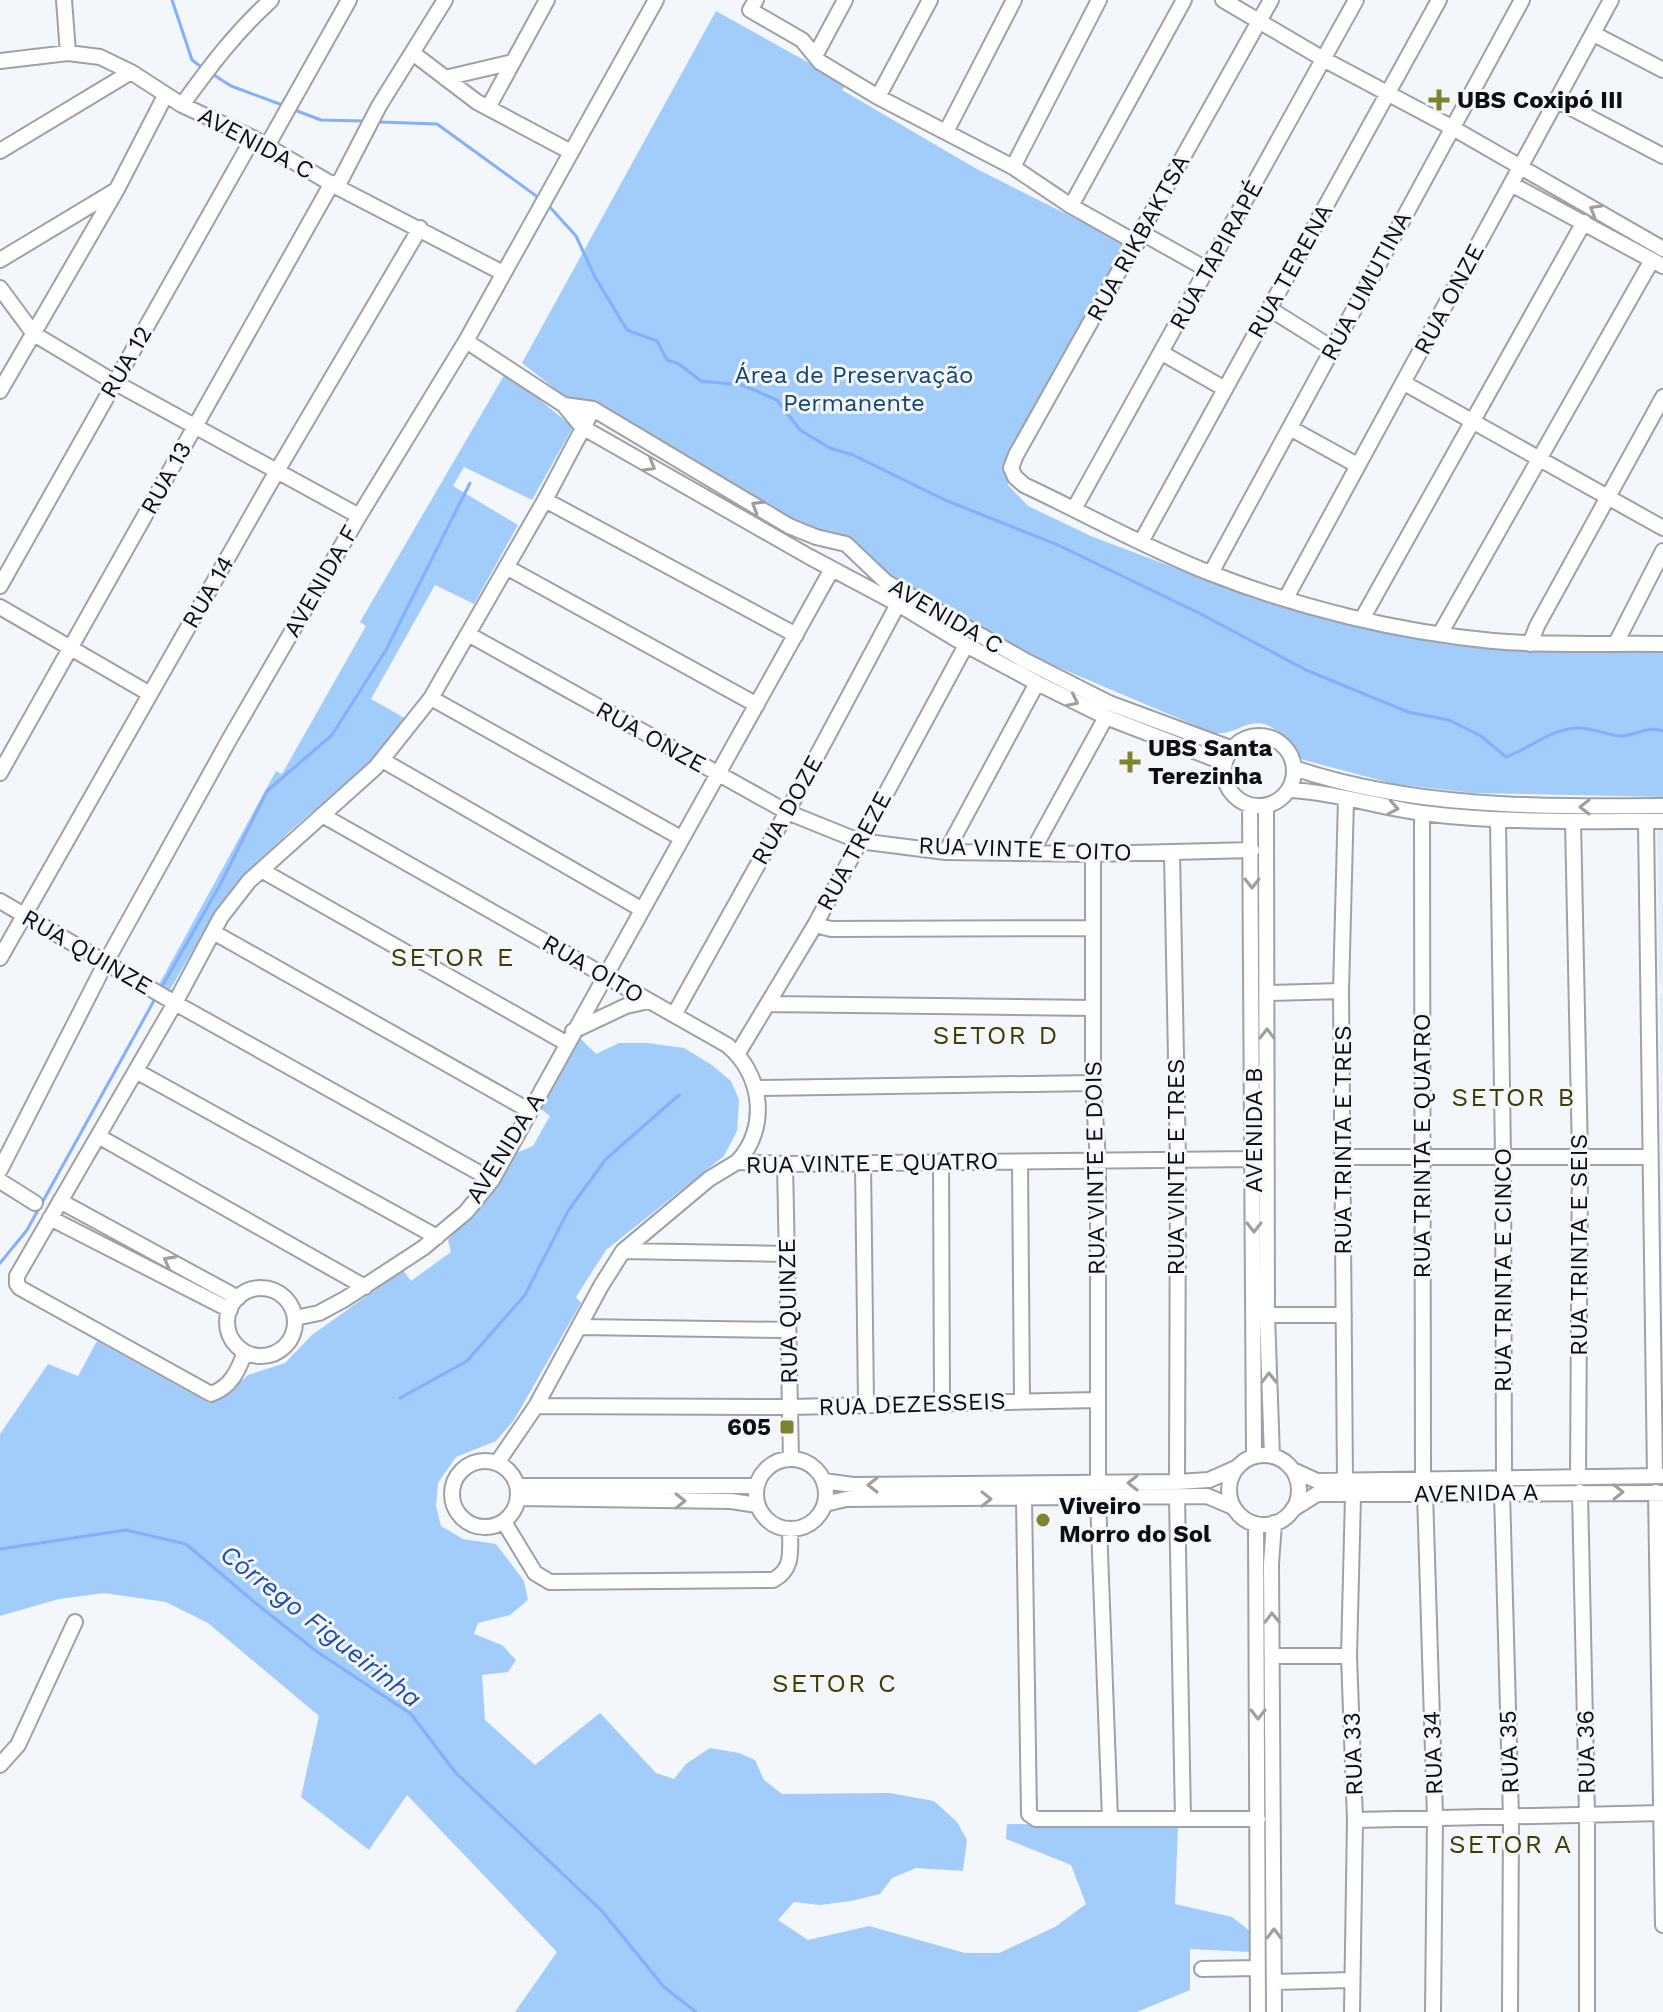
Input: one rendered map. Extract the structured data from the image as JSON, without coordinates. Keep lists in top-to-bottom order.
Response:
{
  "streets": {
    "street": [
      "AVENIDA C",
      "RUA RIKBAKTSA",
      "RUA TAPIRAPÉ",
      "RUA TERENA",
      "RUA UMUTINA",
      "RUA ONZE",
      "RUA 12",
      "RUA 13",
      "AVENIDA F",
      "RUA 14",
      "RUA DOZE",
      "RUA VINTE E OITO",
      "RUA TREZE",
      "RUA QUINZE",
      "RUA OITO",
      "AVENIDA B",
      "RUA TRINTA E TRES",
      "RUA TRINTA E QUATRO",
      "AVENIDA A",
      "RUA VINTE E QUATRO",
      "RUA VINTE E TRES",
      "RUA VINTE E DOIS",
      "RUA TRINTA E SEIS",
      "RUA TRINTA E CINCO",
      "RUA DEZESSEIS",
      "RUA 35",
      "RUA 36",
      "RUA 34",
      "RUA 33"
    ]
  },
  "crossings": [
    ["AVENIDA C", "RUA 12"],
    ["AVENIDA C", "RUA 13"],
    ["AVENIDA C", "AVENIDA F"],
    ["AVENIDA C", "RUA 14"],
    ["AVENIDA C", "RUA DOZE"],
    ["AVENIDA C", "RUA TREZE"],
    ["AVENIDA C", "AVENIDA B"],
    ["RUA RIKBAKTSA", "RUA TAPIRAPÉ"],
    ["RUA ONZE", "RUA VINTE E OITO"],
    ["RUA ONZE", "RUA OITO"],
    ["RUA ONZE", "AVENIDA A"],
    ["AVENIDA F", "RUA QUINZE"],
    ["RUA 14", "RUA QUINZE"],
    ["RUA DOZE", "RUA VINTE E OITO"],
    ["RUA DOZE", "RUA OITO"],
    ["RUA VINTE E OITO", "RUA TREZE"],
    ["RUA VINTE E OITO", "AVENIDA B"],
    ["RUA VINTE E OITO", "RUA VINTE E TRES"],
    ["RUA VINTE E OITO", "RUA VINTE E DOIS"],
    ["RUA TREZE", "RUA OITO"],
    ["RUA QUINZE", "AVENIDA A"],
    ["RUA QUINZE", "RUA VINTE E QUATRO"],
    ["RUA QUINZE", "RUA DEZESSEIS"],
    ["RUA OITO", "AVENIDA A"],
    ["AVENIDA B", "AVENIDA A"],
    ["AVENIDA B", "RUA VINTE E QUATRO"],
    ["RUA TRINTA E TRES", "AVENIDA A"],
    ["RUA TRINTA E QUATRO", "AVENIDA A"],
    ["RUA TRINTA E QUATRO", "RUA 34"],
    ["AVENIDA A", "RUA TRINTA E SEIS"],
    ["AVENIDA A", "RUA TRINTA E CINCO"],
    ["AVENIDA A", "RUA 35"],
    ["AVENIDA A", "RUA 36"],
    ["AVENIDA A", "RUA 34"],
    ["AVENIDA A", "RUA 33"],
    ["RUA VINTE E QUATRO", "RUA VINTE E TRES"],
    ["RUA VINTE E QUATRO", "RUA VINTE E DOIS"],
    ["RUA VINTE E QUATRO", "RUA DEZESSEIS"],
    ["RUA VINTE E DOIS", "RUA DEZESSEIS"],
    ["RUA TRINTA E SEIS", "RUA 36"],
    ["RUA TRINTA E CINCO", "RUA 35"]
  ],
  "districts": [
    "SETOR E",
    "SETOR D",
    "SETOR B",
    "SETOR C",
    "SETOR A"
  ],
  "water": ["Córrego Figueirinha"],
  "parks": ["Área de Preservação Permanente"],
  "places": {
    "health": ["UBS Coxipó III", "UBS Santa Terezinha"],
    "transit": ["605"],
    "other": ["Viveiro Morro do Sol"]
  }
}
